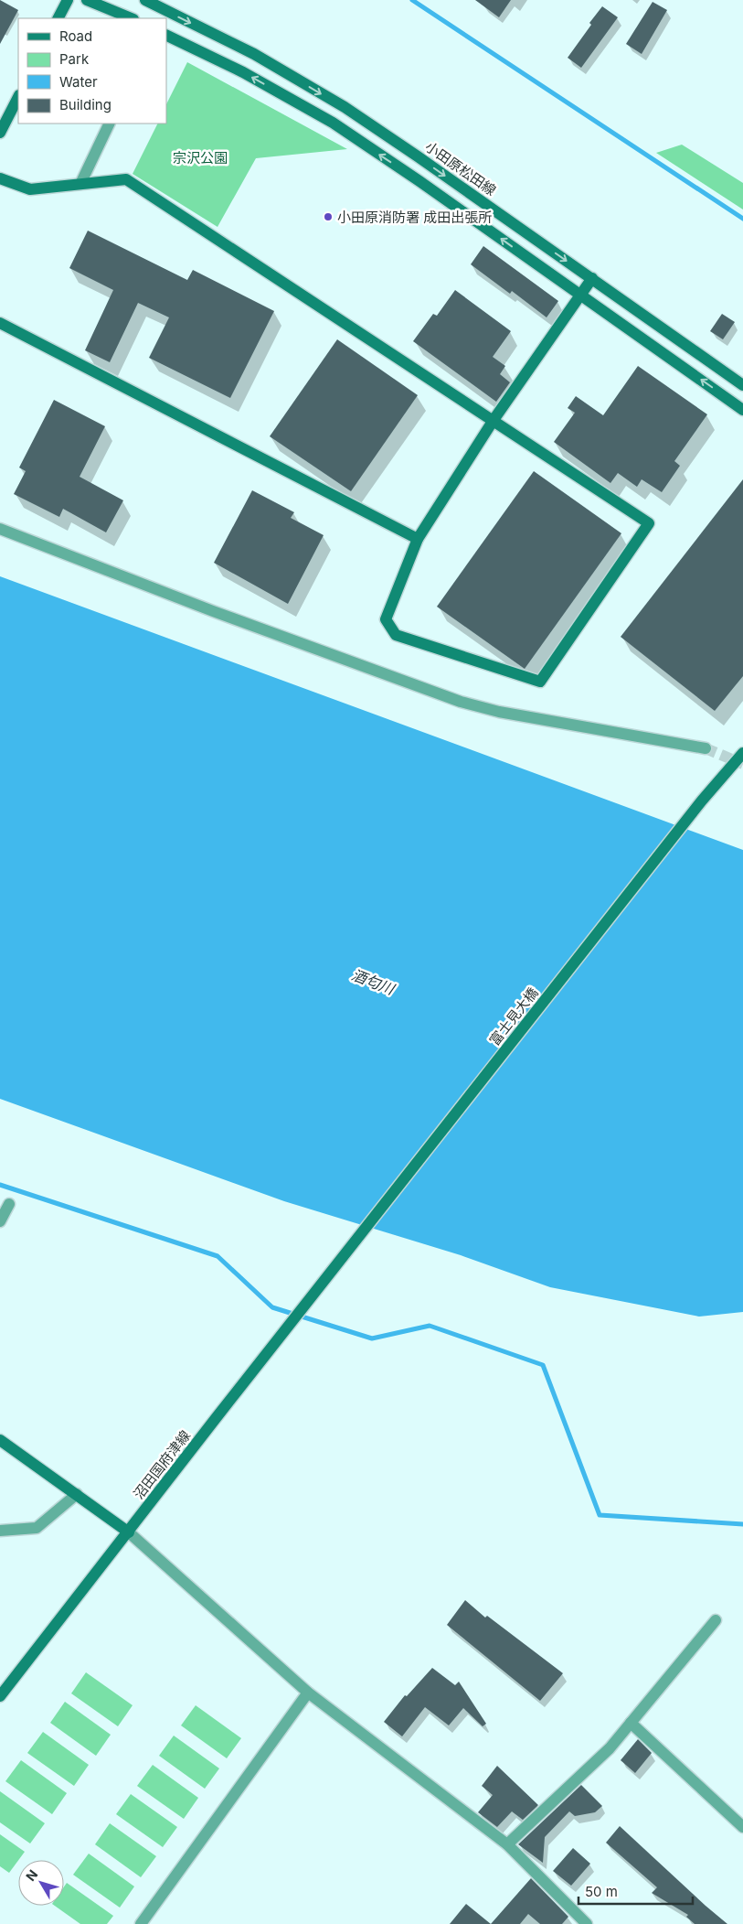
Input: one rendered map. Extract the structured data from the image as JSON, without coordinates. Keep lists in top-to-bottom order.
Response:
{
  "streets": {
    "main road": ["小田原松田線", "富士見大橋", "沼田国府津線"]
  },
  "crossings": [
    ["富士見大橋", "沼田国府津線"]
  ],
  "water": ["酒匂川"],
  "parks": ["宗沢公園"],
  "places": ["小田原消防署 成田出張所"],
  "legend": [
    "Road",
    "Park",
    "Water",
    "Building"
  ],
  "scale_bar": "50 m",
  "north": "top left"
}
